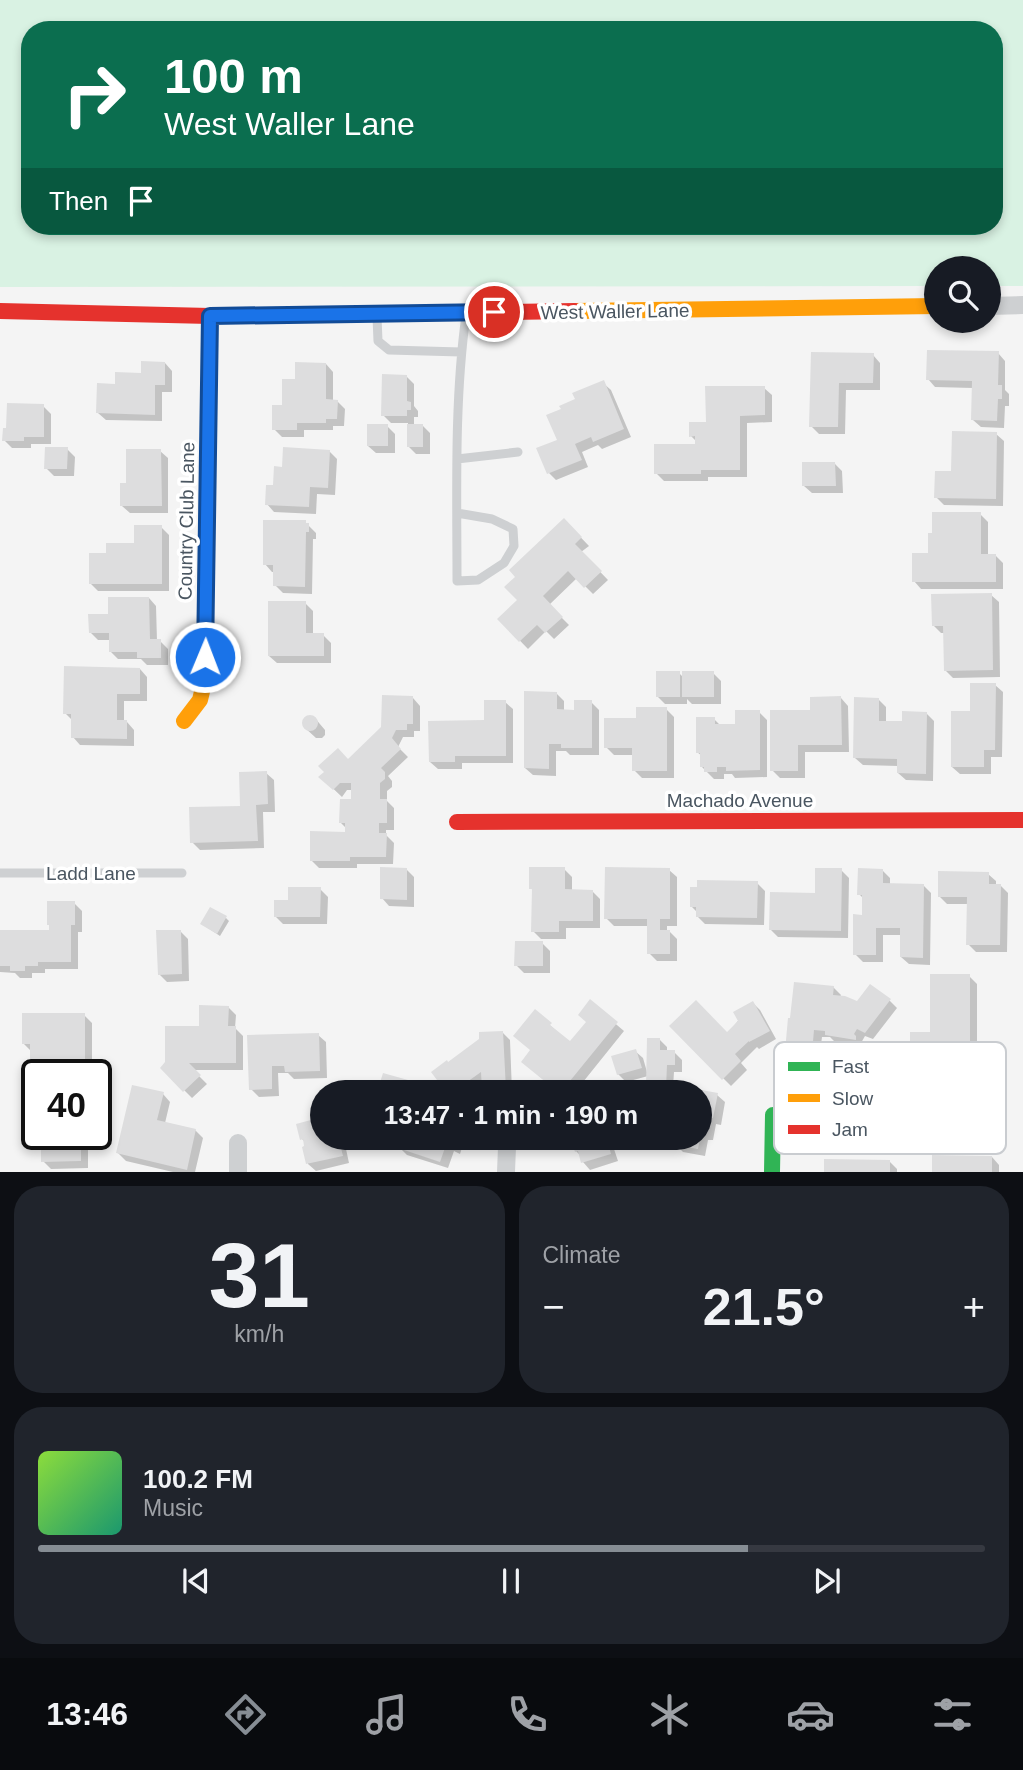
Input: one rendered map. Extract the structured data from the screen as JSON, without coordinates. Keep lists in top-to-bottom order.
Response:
{
  "streets": {
    "street": ["West Waller Lane", "Country Club Lane", "Machado Avenue"],
    "lane": ["Ladd Lane"]
  },
  "crossings": [
    ["West Waller Lane", "Country Club Lane"]
  ],
  "legend": ["Fast", "Slow", "Jam"],
  "page": {
    "turn": ["100 m", "West Waller Lane"],
    "then": "Then",
    "limit": "40",
    "trip": "13:47 · 1 min · 190 m",
    "tile": [
      ["31", "km/h"],
      "Climate"
    ],
    "heat": ["−", "21.5°", "+"],
    "song": ["100.2 FM", "Music"],
    "tabs": "13:46"
  }
}
